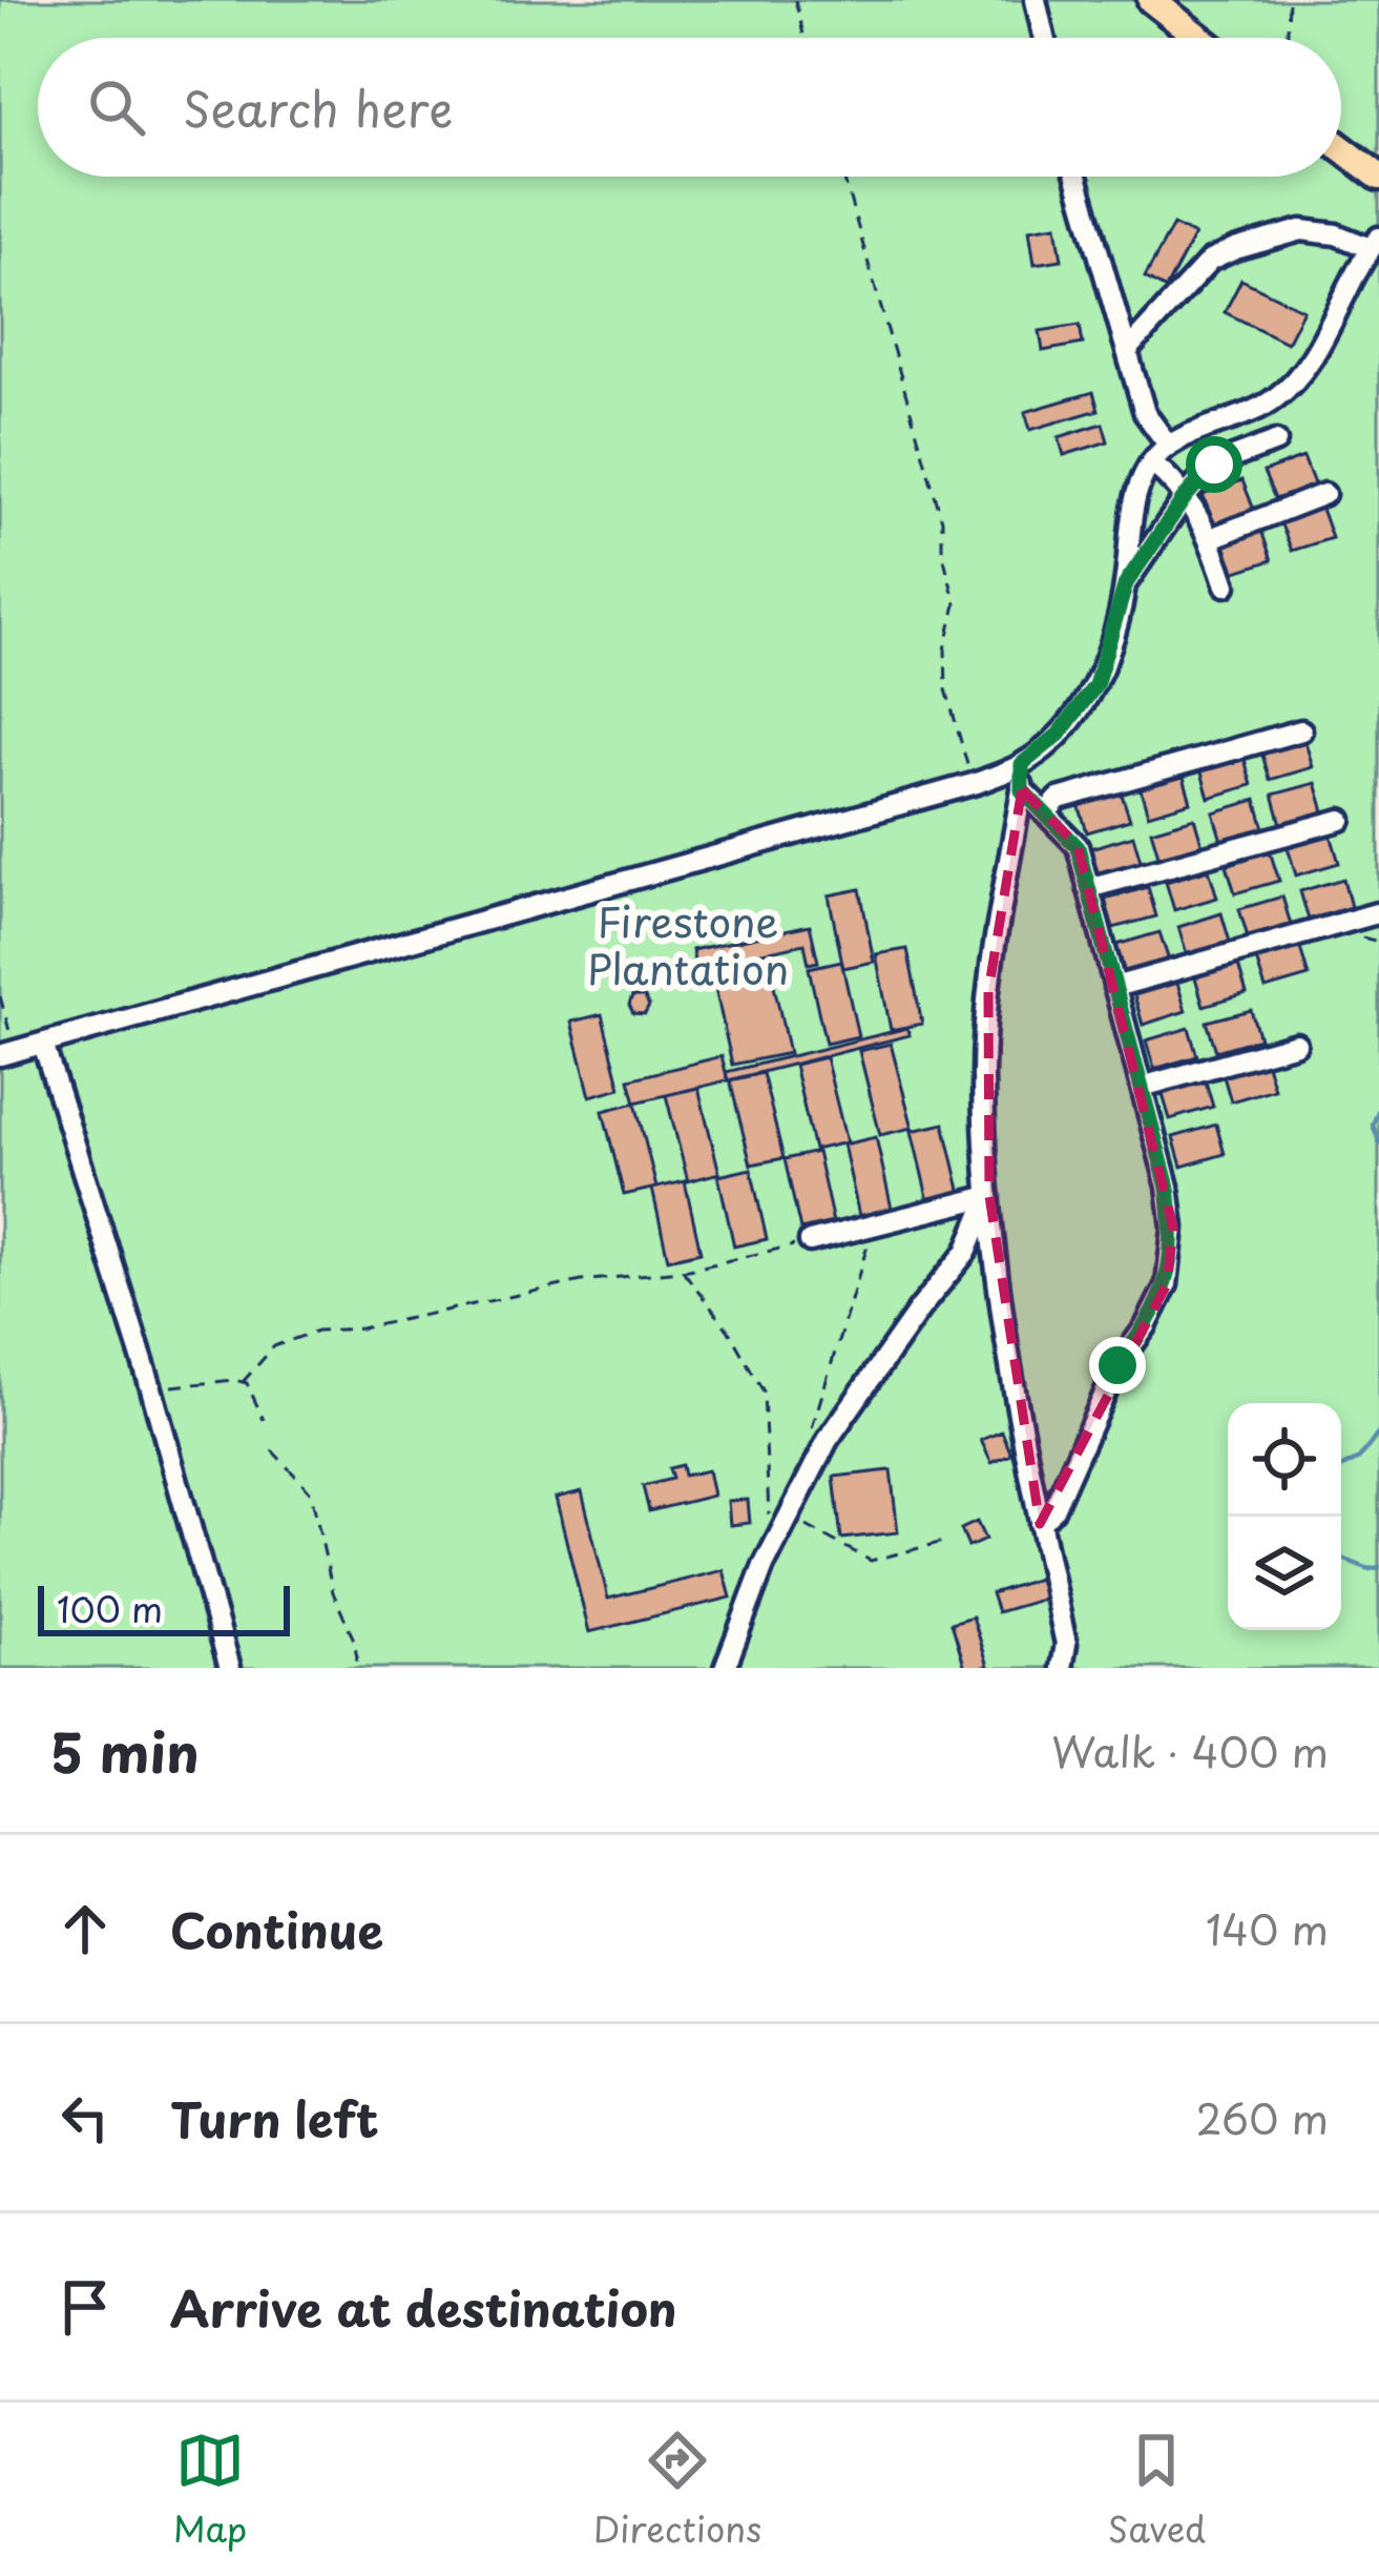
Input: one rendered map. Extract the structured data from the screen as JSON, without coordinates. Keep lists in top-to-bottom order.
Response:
{
  "parks": ["Firestone Plantation"],
  "scale_bar": "100 m",
  "page": {
    "search": "Search here",
    "scale": "100 m",
    "heading": ["5 min", "Walk · 400 m"],
    "list": [
      ["Continue", "140 m"],
      ["Turn left", "260 m"],
      "Arrive at destination"
    ],
    "nav": ["Map", "Directions", "Saved"]
  }
}
